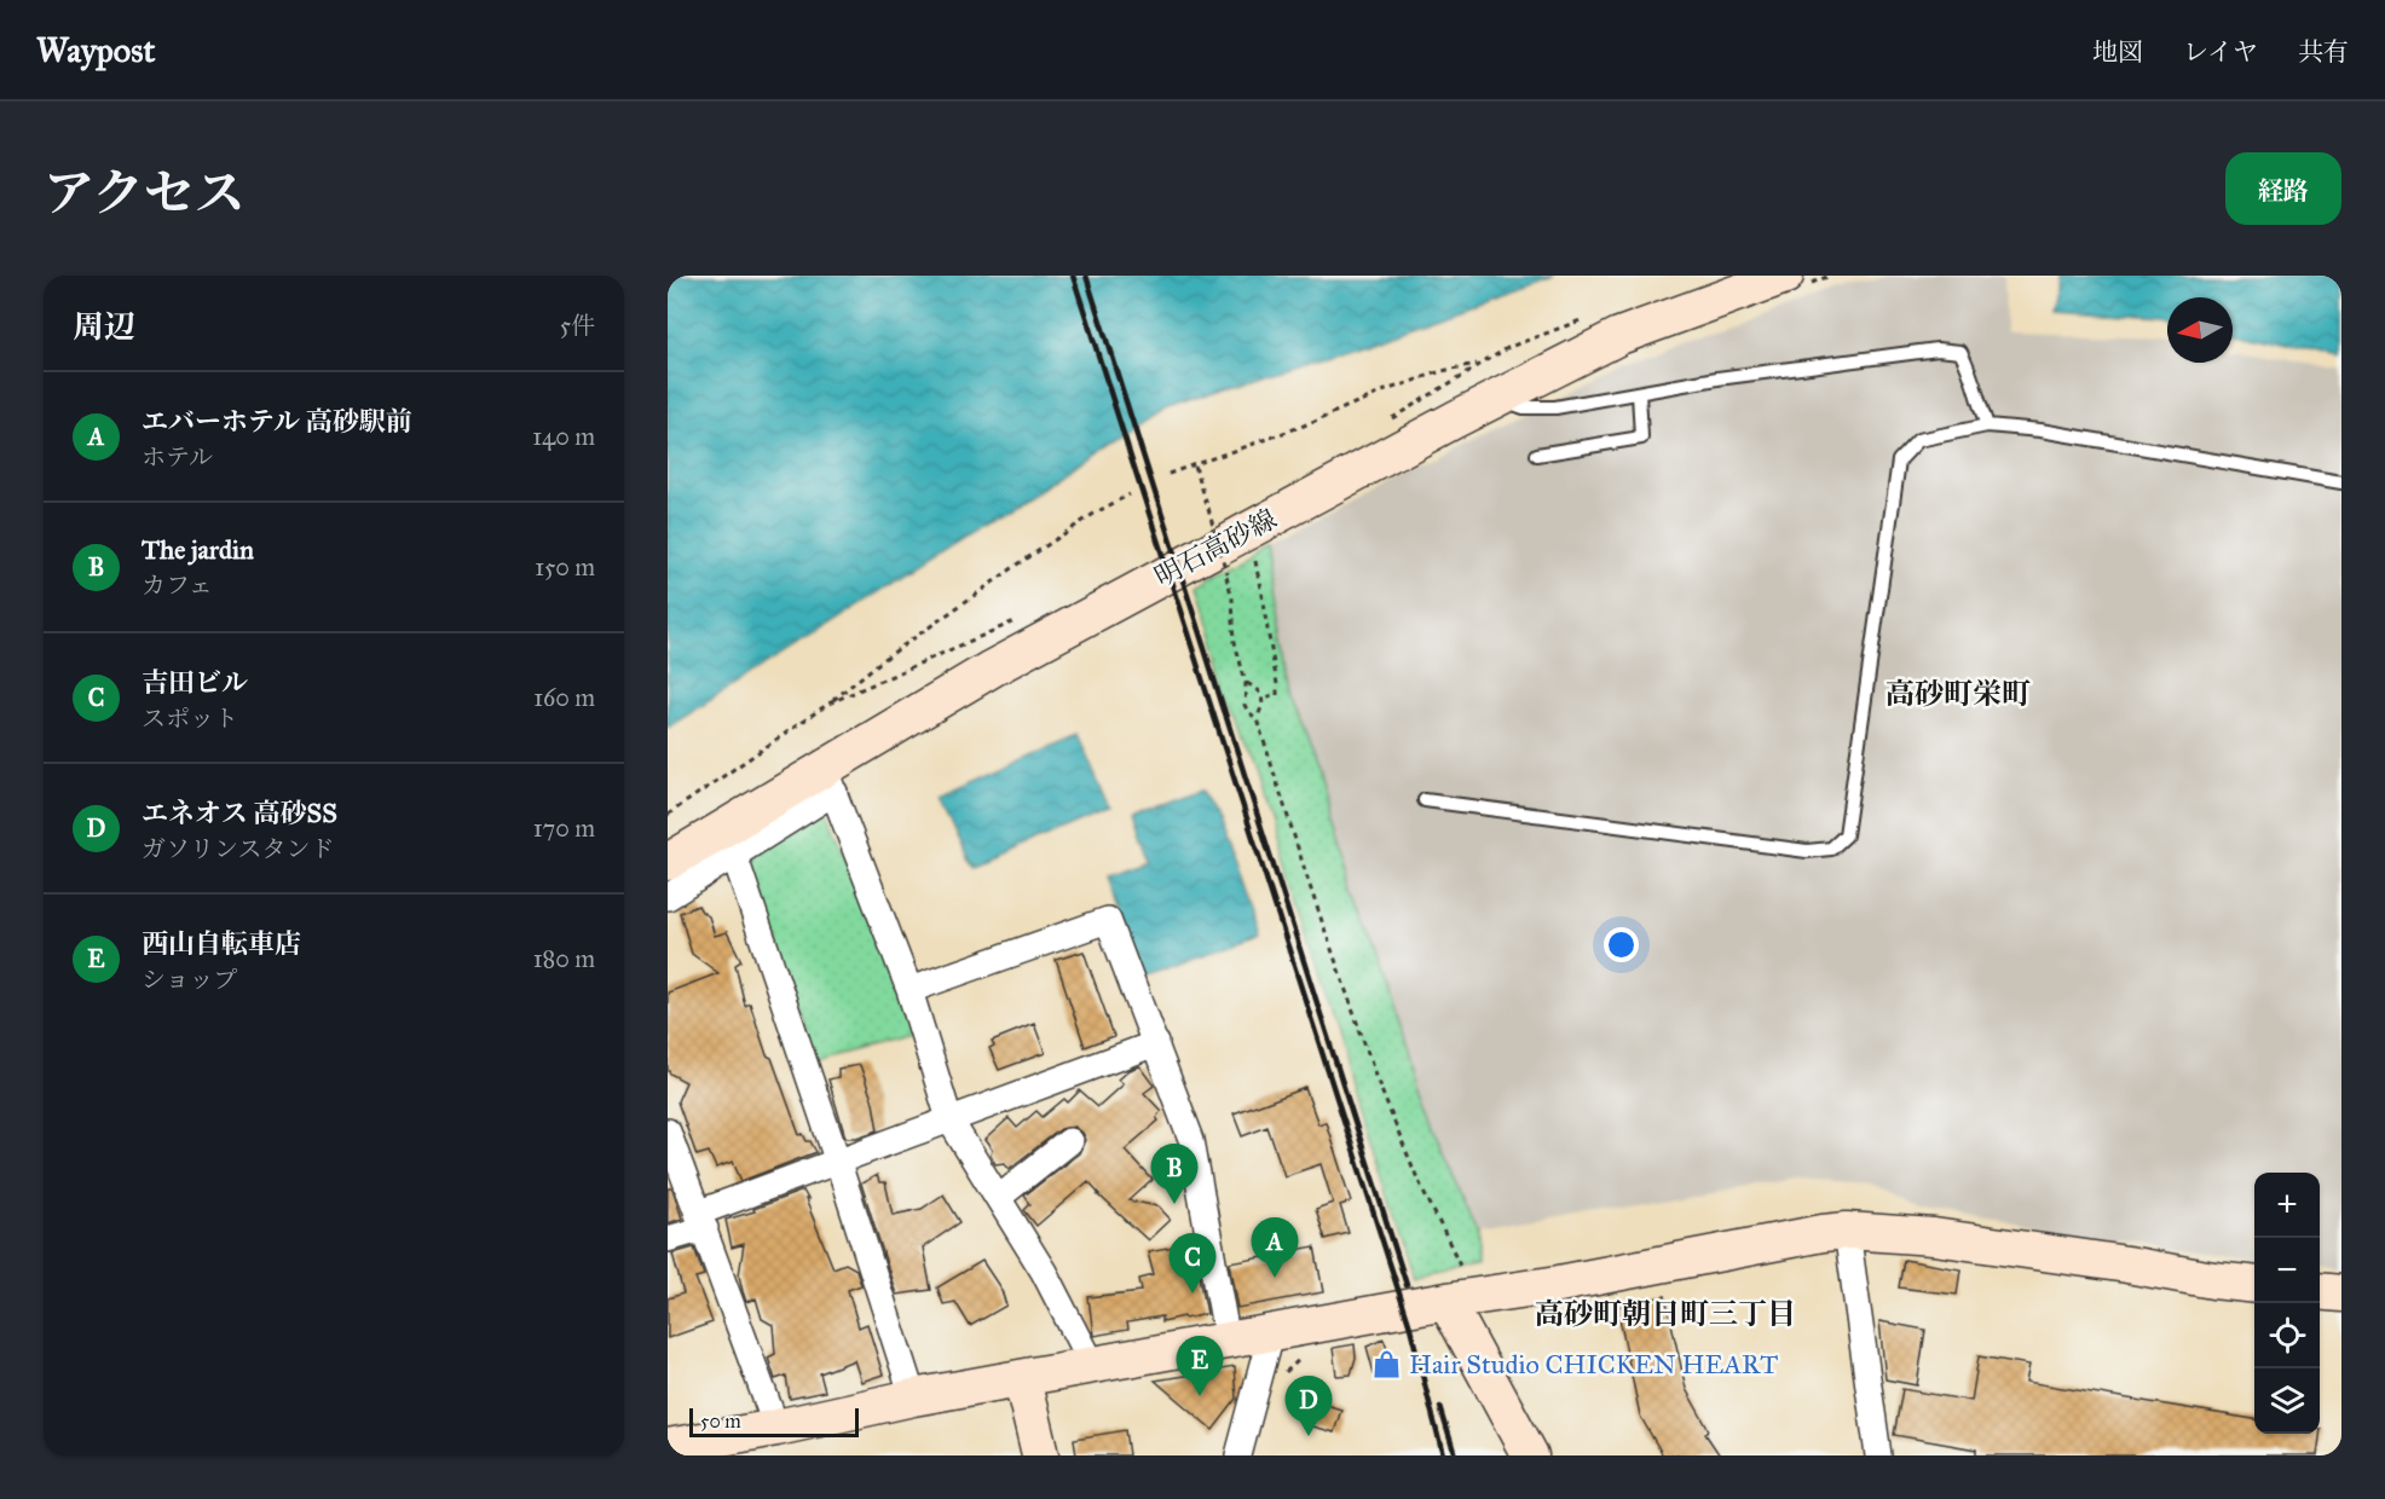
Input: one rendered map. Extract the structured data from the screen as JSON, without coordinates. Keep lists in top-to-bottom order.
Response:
{
  "streets": {
    "street": ["明石高砂線"]
  },
  "districts": ["高砂町栄町", "高砂町朝日町三丁目"],
  "places": {
    "shop": ["Hair Studio CHICKEN HEART"]
  },
  "scale_bar": "50 m",
  "north": "left",
  "page": {
    "header": "Waypost",
    "nav": ["地図", "レイヤ", "共有"],
    "title": "アクセス",
    "buttons": "経路",
    "heading": ["周辺", "5件"],
    "list": [
      {
        "mark": "A",
        "name": "エバーホテル 高砂駅前",
        "note": "ホテル",
        "value": "140 m"
      },
      {
        "mark": "B",
        "name": "The jardin",
        "note": "カフェ",
        "value": "150 m"
      },
      {
        "mark": "C",
        "name": "吉田ビル",
        "note": "スポット",
        "value": "160 m"
      },
      {
        "mark": "D",
        "name": "エネオス 高砂SS",
        "note": "ガソリンスタンド",
        "value": "170 m"
      },
      {
        "mark": "E",
        "name": "西山自転車店",
        "note": "ショップ",
        "value": "180 m"
      }
    ],
    "pins": [
      "B",
      "A",
      "C",
      "E",
      "D"
    ],
    "map_buttons": ["+", "−"],
    "scale": "50 m"
  }
}
